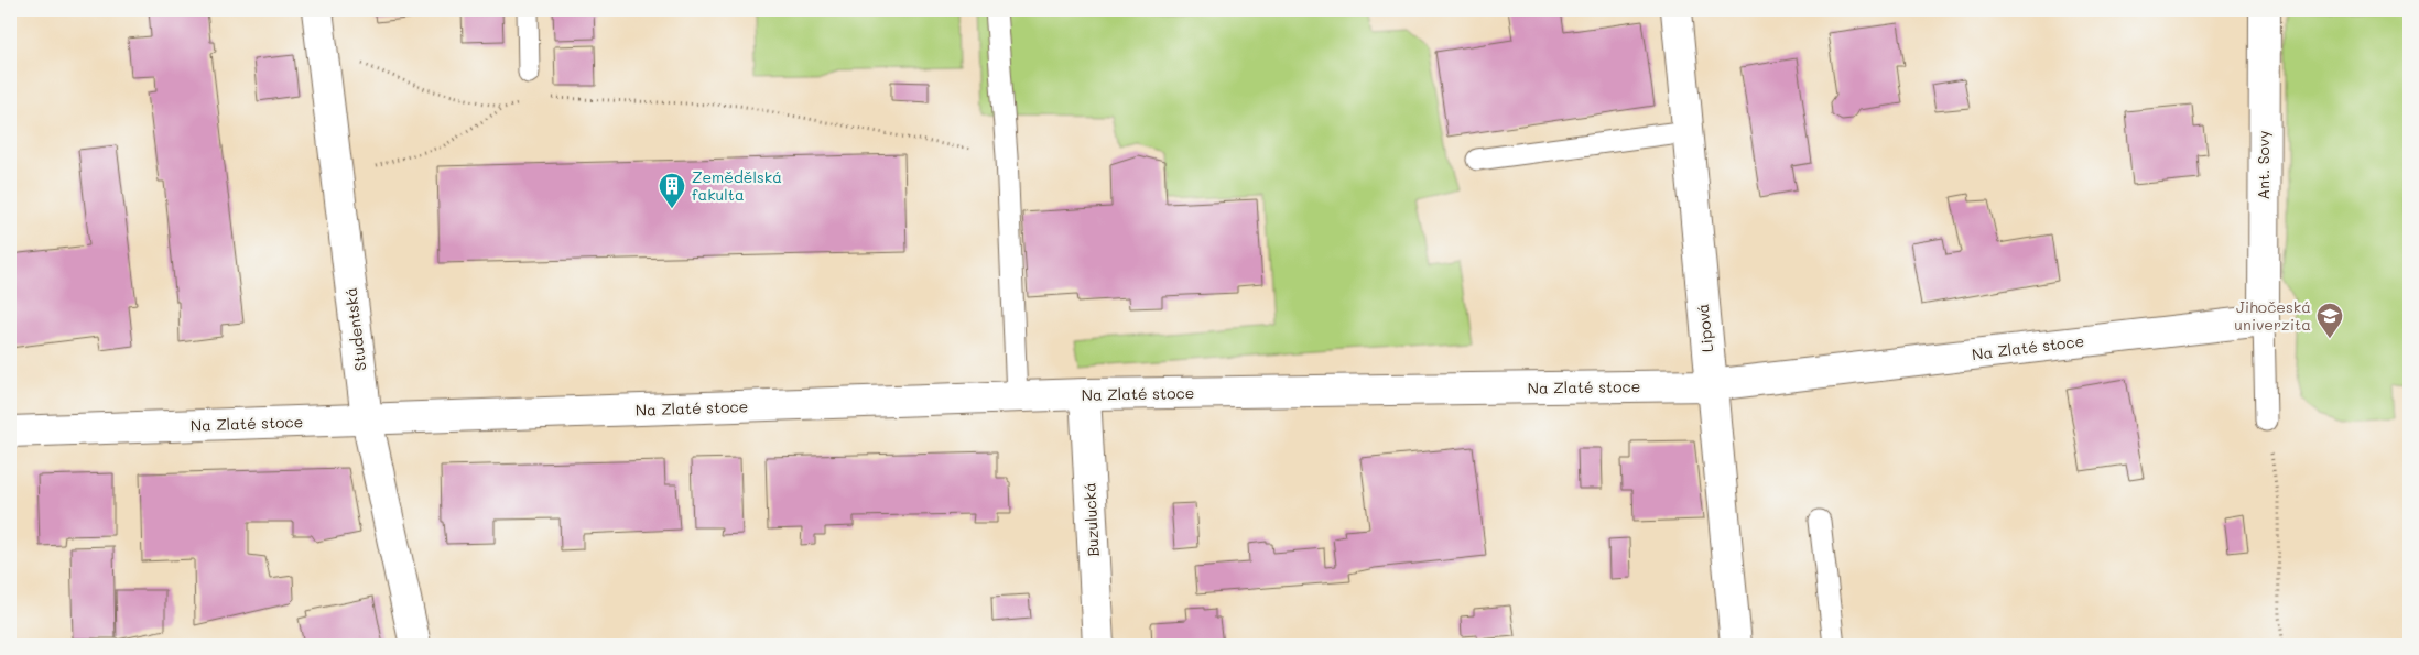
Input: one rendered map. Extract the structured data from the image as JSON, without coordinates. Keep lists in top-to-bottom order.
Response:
{
  "streets": {
    "street": [
      "Ant. Sovy",
      "Lipová",
      "Studentská",
      "Na Zlaté stoce",
      "Buzulucká"
    ]
  },
  "crossings": [
    ["Ant. Sovy", "Na Zlaté stoce"],
    ["Lipová", "Na Zlaté stoce"],
    ["Studentská", "Na Zlaté stoce"],
    ["Na Zlaté stoce", "Buzulucká"]
  ],
  "places": {
    "building": ["Zemědělská fakulta"],
    "school or university": ["Jihočeská univerzita"]
  }
}
